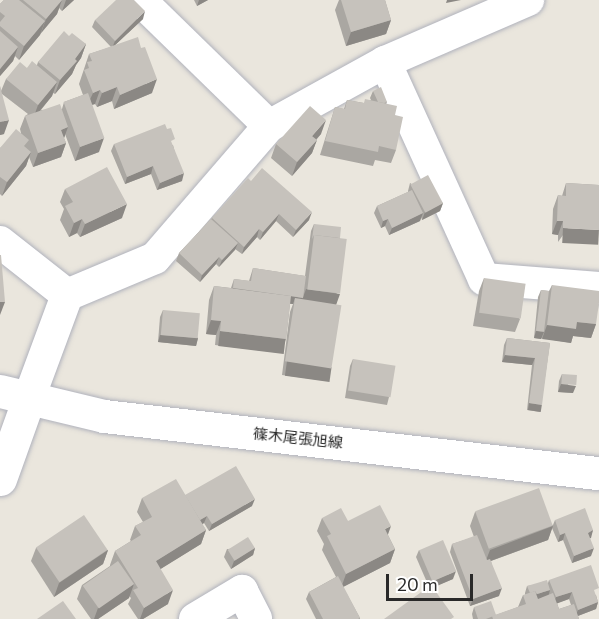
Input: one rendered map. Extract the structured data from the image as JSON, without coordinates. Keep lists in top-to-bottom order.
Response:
{
  "streets": {
    "main road": ["篠木尾張旭線"]
  },
  "scale_bar": "20 m"
}
